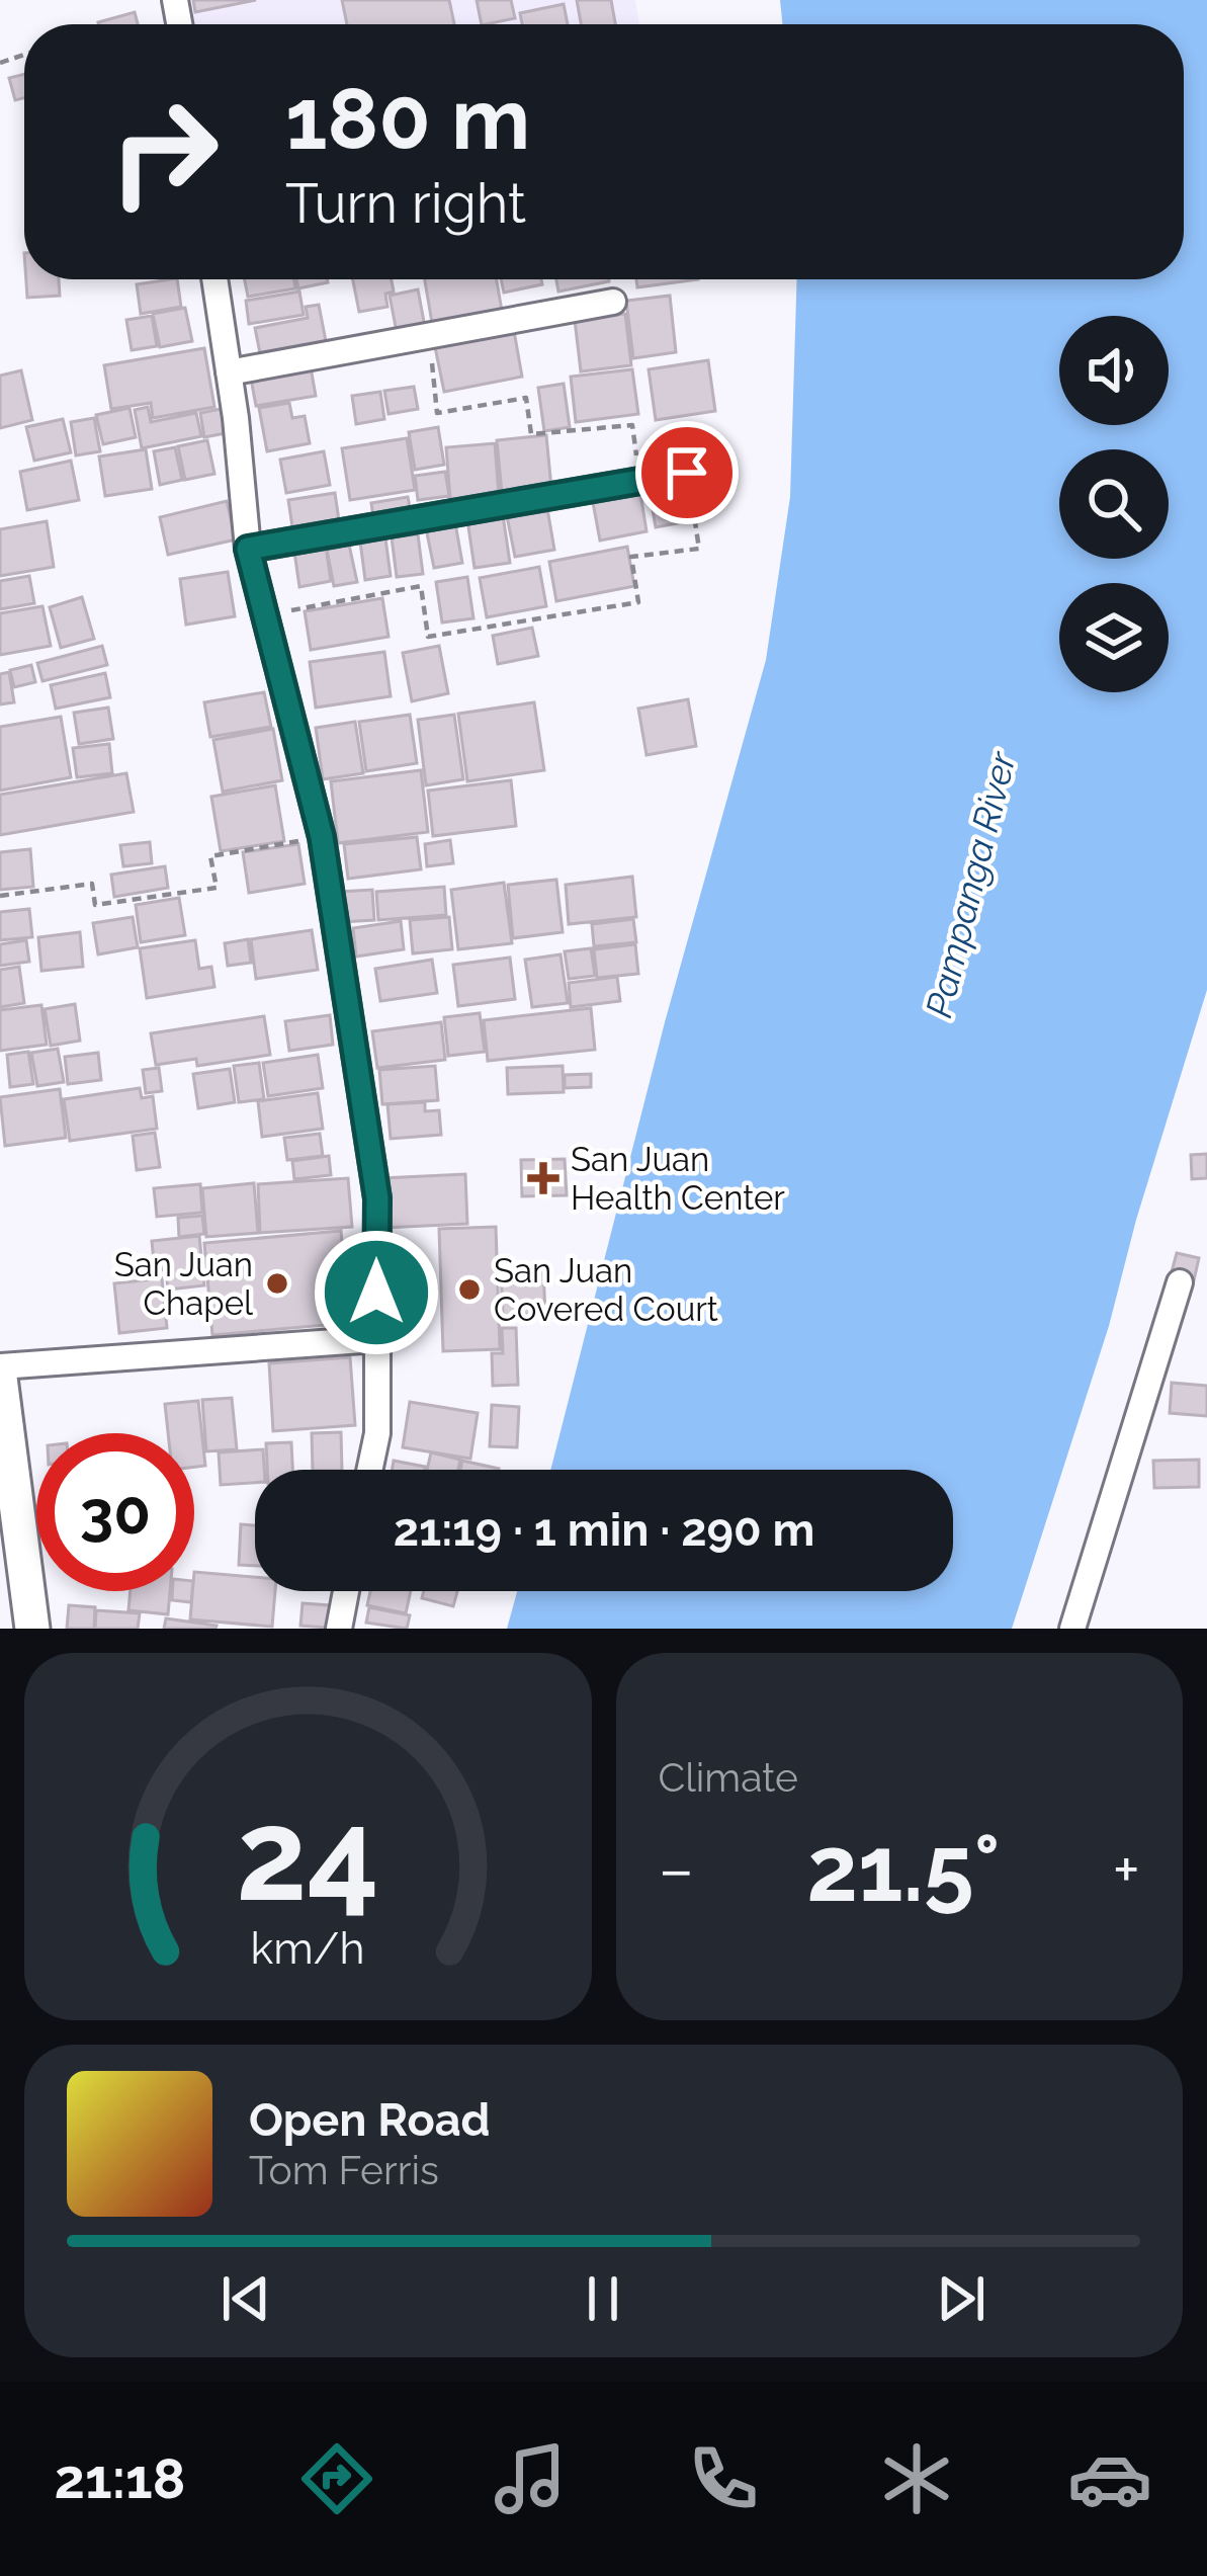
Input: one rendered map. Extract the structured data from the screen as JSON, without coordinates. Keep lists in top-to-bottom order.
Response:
{
  "water": ["Pampanga River"],
  "places": {
    "health": ["San Juan Health Center"],
    "other": ["San Juan Chapel", "San Juan Covered Court"]
  },
  "page": {
    "turn": ["180 m", "Turn right"],
    "limit": "30",
    "trip": "21:19 · 1 min · 290 m",
    "tile": "Climate",
    "heat": ["−", "21.5°", "+"],
    "song": ["Open Road", "Tom Ferris"],
    "tabs": "21:18",
    "gauge": ["24", "km/h"]
  }
}
